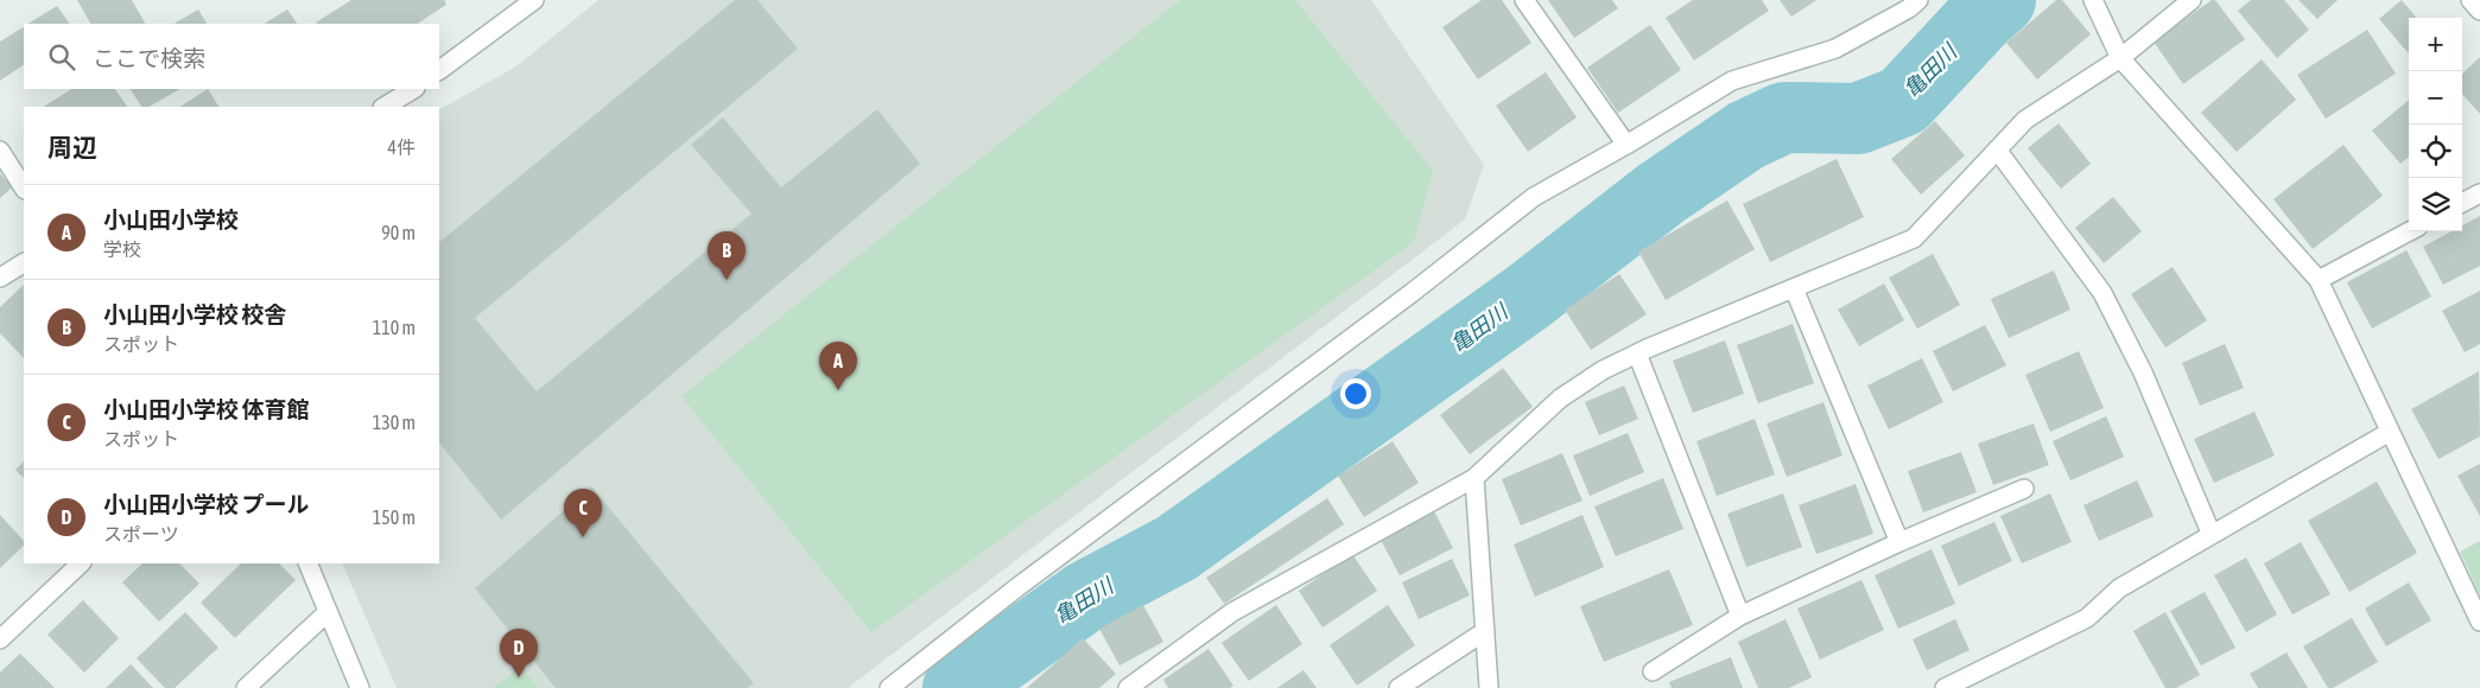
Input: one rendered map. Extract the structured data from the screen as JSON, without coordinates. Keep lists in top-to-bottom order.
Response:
{
  "water": ["亀田川"],
  "page": {
    "map_buttons": ["+", "−"],
    "search": "ここで検索",
    "heading": ["周辺", "4件"],
    "list": [
      {
        "mark": "A",
        "name": "小山田小学校",
        "note": "学校",
        "value": "90 m"
      },
      {
        "mark": "B",
        "name": "小山田小学校 校舎",
        "note": "スポット",
        "value": "110 m"
      },
      {
        "mark": "C",
        "name": "小山田小学校 体育館",
        "note": "スポット",
        "value": "130 m"
      },
      {
        "mark": "D",
        "name": "小山田小学校 プール",
        "note": "スポーツ",
        "value": "150 m"
      }
    ],
    "pins": [
      "B",
      "A",
      "C",
      "D"
    ]
  }
}
